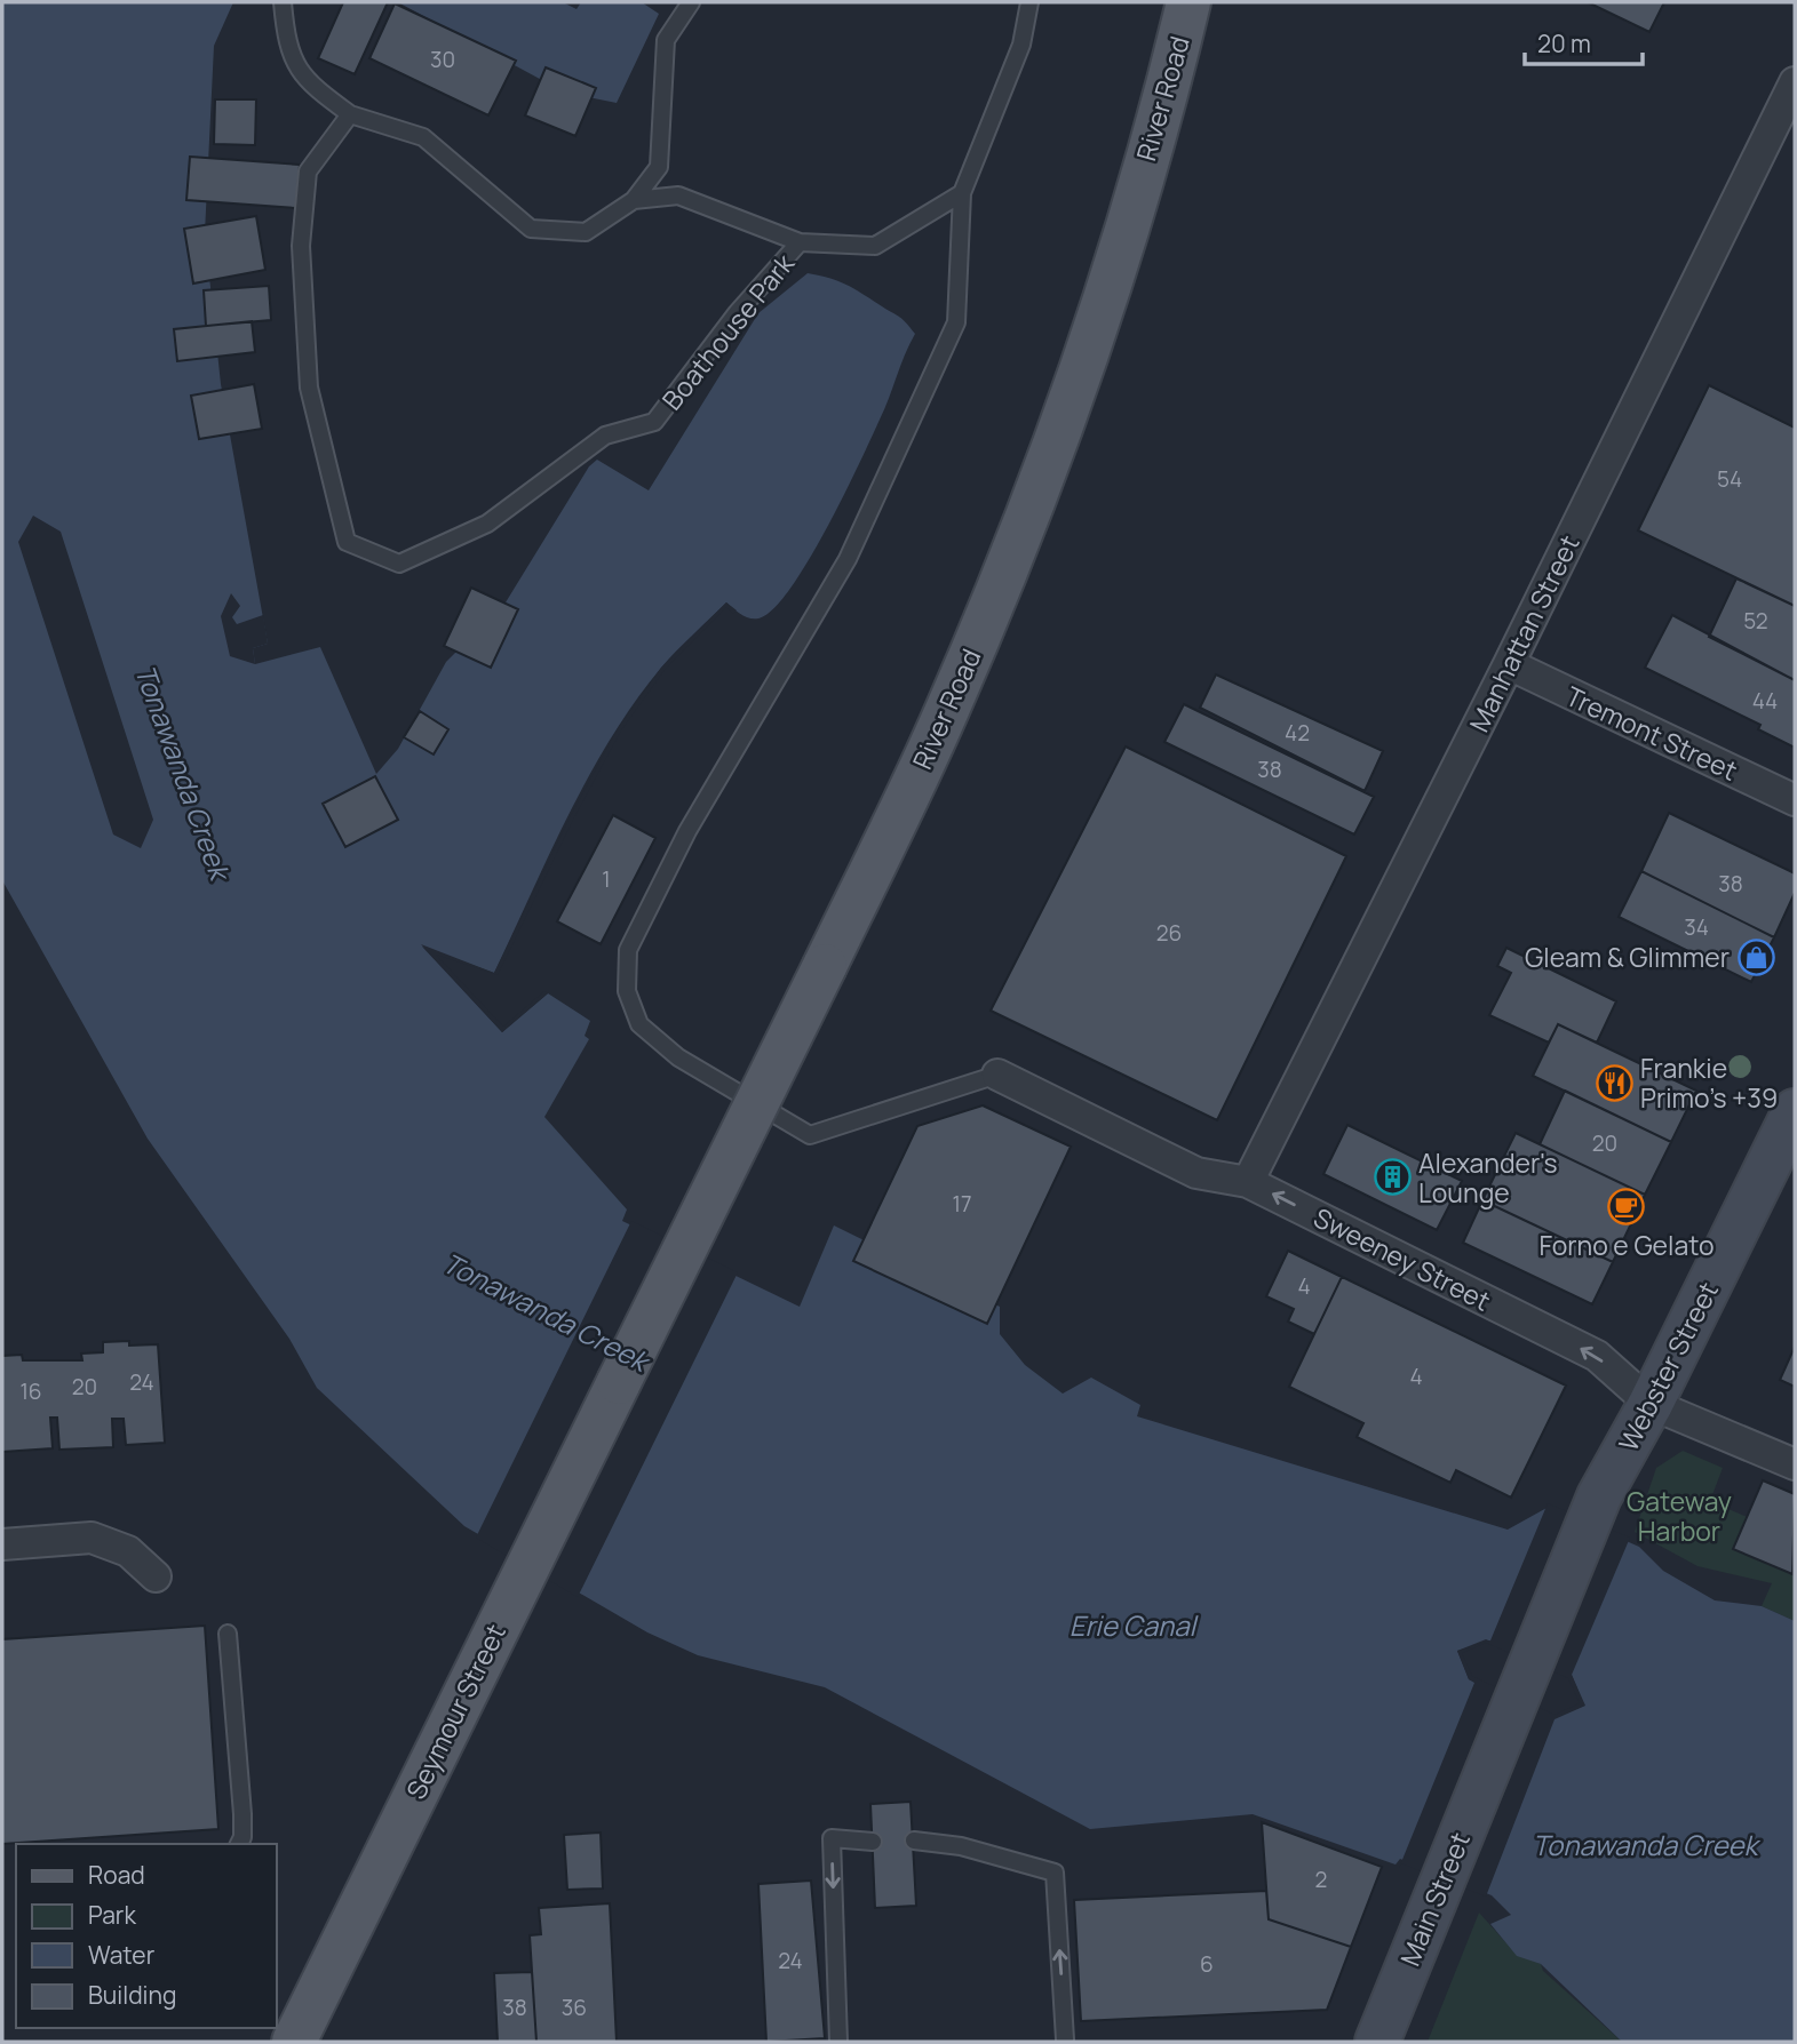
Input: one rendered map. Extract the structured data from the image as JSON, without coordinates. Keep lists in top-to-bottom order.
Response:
{
  "streets": {
    "main road": ["River Road", "Seymour Street"],
    "street": [
      "Manhattan Street",
      "Tremont Street",
      "Sweeney Street",
      "Webster Street",
      "Main Street"
    ],
    "lane": ["Boathouse Park"]
  },
  "crossings": [
    ["River Road", "Seymour Street"],
    ["Manhattan Street", "Tremont Street"],
    ["Manhattan Street", "Sweeney Street"],
    ["Sweeney Street", "Webster Street"],
    ["Webster Street", "Main Street"]
  ],
  "one_way": ["Sweeney Street"],
  "water": ["Tonawanda Creek", "Erie Canal"],
  "parks": ["Gateway Harbor"],
  "places": {
    "shop": ["Gleam & Glimmer"],
    "restaurant": ["Frankie Primo's +39"],
    "building": ["Alexander's Lounge"],
    "cafe": ["Forno e Gelato"]
  },
  "house_numbers": [
    "30",
    "54",
    "52",
    "44",
    "42",
    "38",
    "1",
    "38",
    "34",
    "26",
    "20",
    "17",
    "4",
    "4",
    "24",
    "20",
    "16",
    "2",
    "24",
    "6",
    "38",
    "36"
  ],
  "legend": [
    "Road",
    "Park",
    "Water",
    "Building"
  ],
  "scale_bar": "20 m"
}
